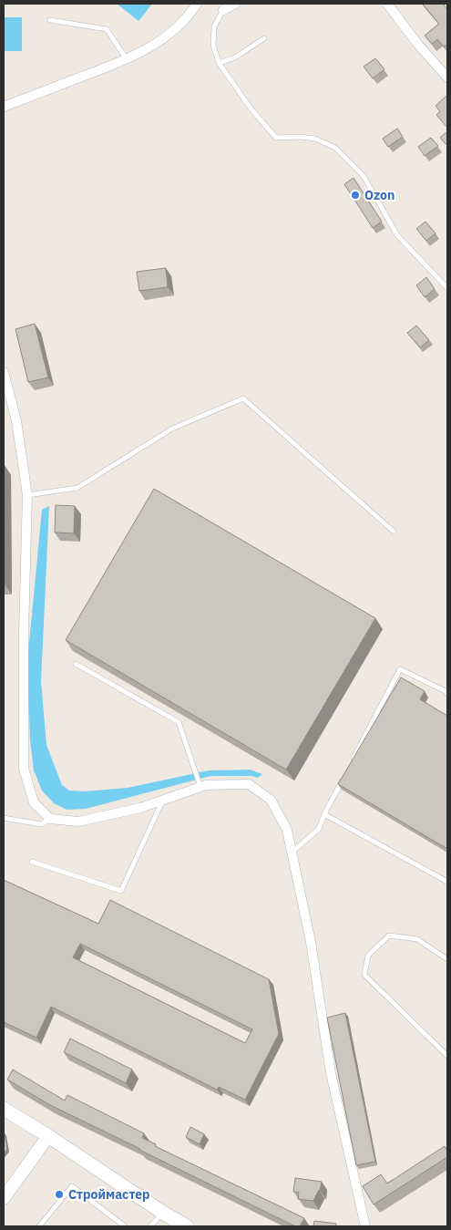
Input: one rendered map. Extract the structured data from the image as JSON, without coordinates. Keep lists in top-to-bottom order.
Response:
{
  "places": ["Ozon", "Строймастер"]
}
